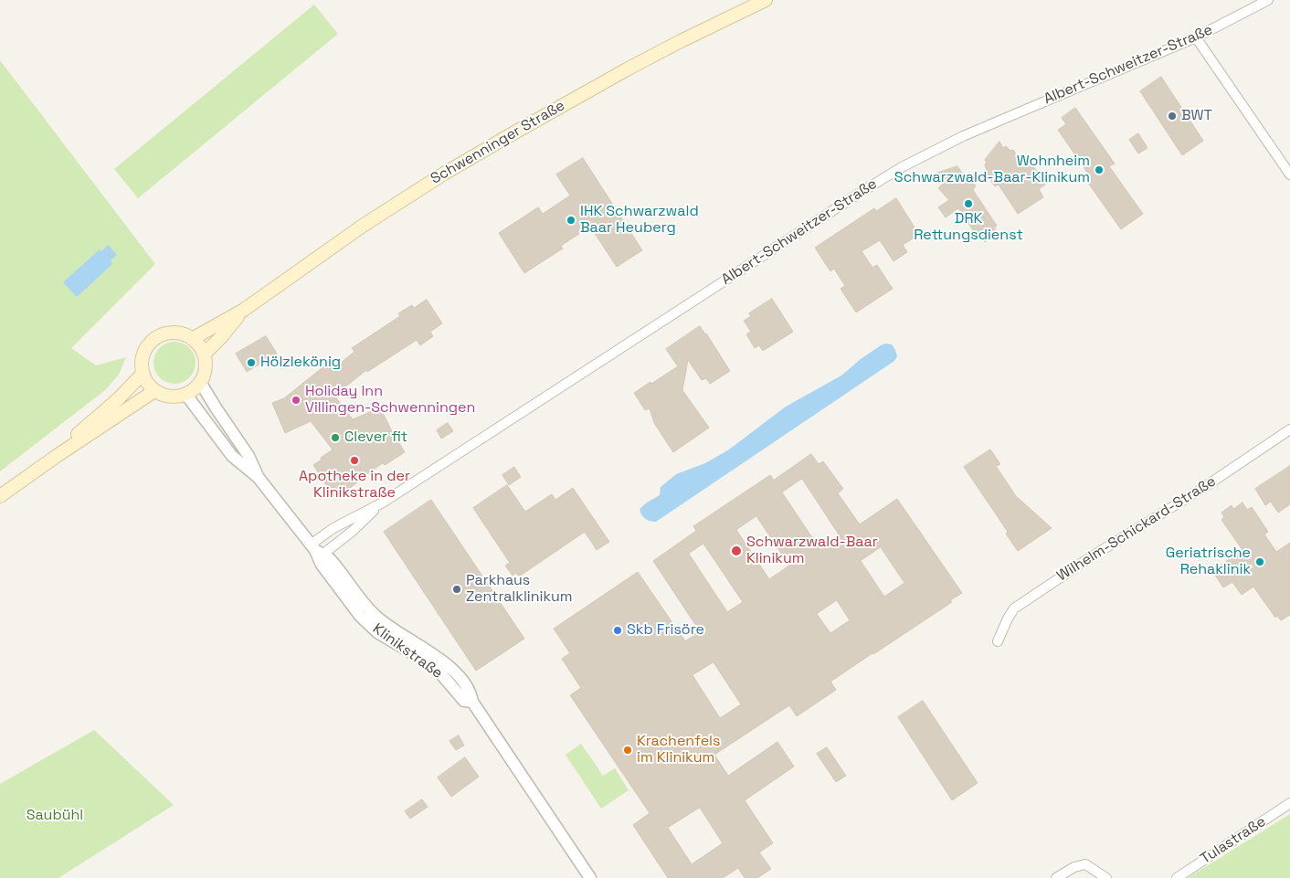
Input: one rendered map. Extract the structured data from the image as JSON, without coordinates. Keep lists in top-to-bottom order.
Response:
{
  "streets": {
    "main road": ["Schwenninger Straße"],
    "street": [
      "Albert-Schweitzer-Straße",
      "Wilhelm-Schickard-Straße",
      "Klinikstraße",
      "Tulastraße"
    ]
  },
  "crossings": [
    ["Albert-Schweitzer-Straße", "Klinikstraße"],
    ["Schwenninger Straße", "Klinikstraße"]
  ],
  "parks": ["Saubühl"],
  "places": [
    "BWT",
    "Wohnheim Schwarzwald-Baar-Klinikum",
    "DRK Rettungsdienst",
    "IHK Schwarzwald Baar Heuberg",
    "Hölzlekönig",
    "Holiday Inn Villingen-Schwenningen",
    "Clever fit",
    "Apotheke in der Klinikstraße",
    "Schwarzwald-Baar Klinikum",
    "Geriatrische Rehaklinik",
    "Parkhaus Zentralklinikum",
    "Skb Frisöre",
    "Krachenfels im Klinikum"
  ]
}
